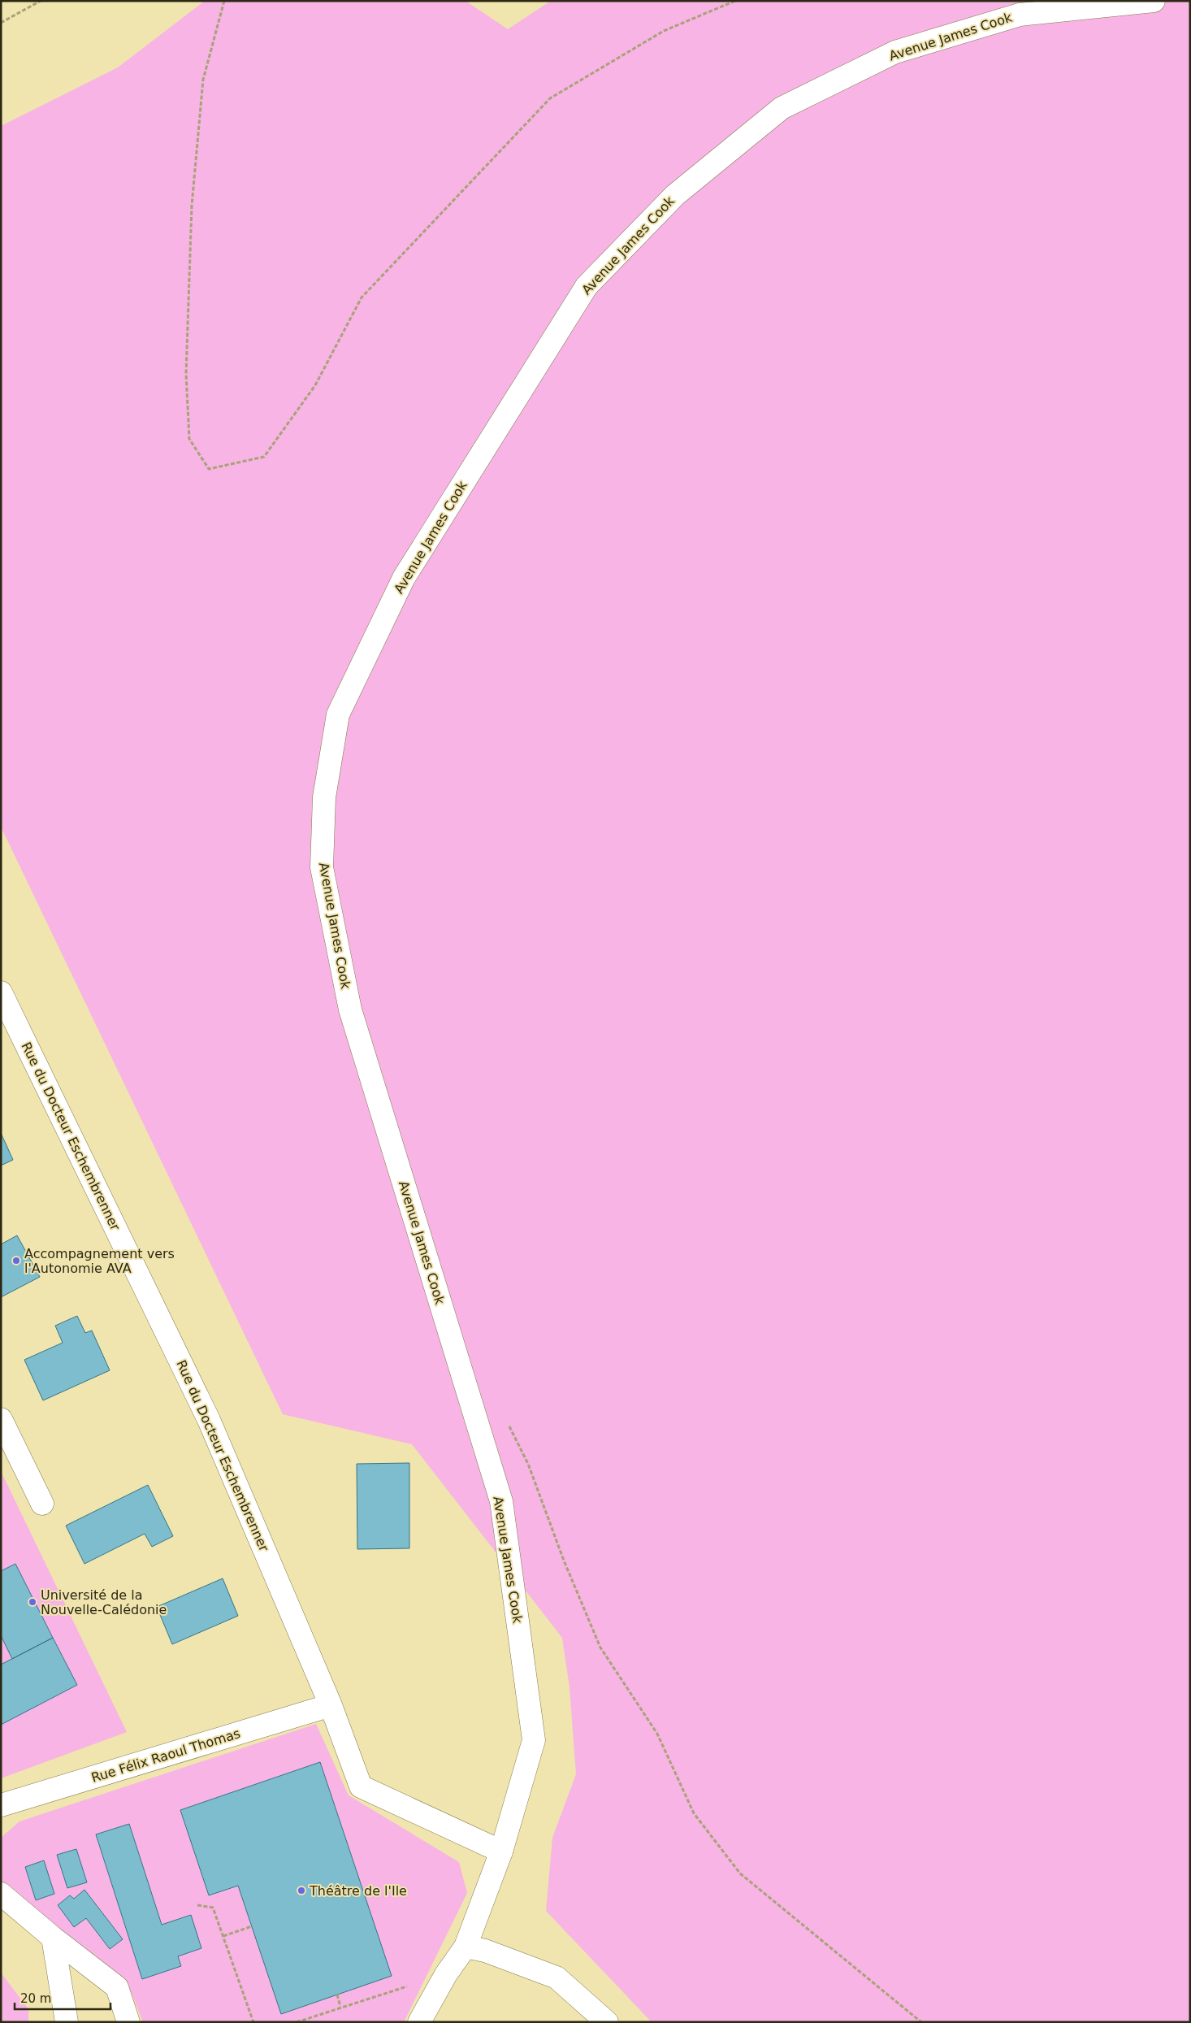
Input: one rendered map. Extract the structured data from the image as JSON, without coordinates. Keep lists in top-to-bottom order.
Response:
{
  "streets": {
    "main road": ["Avenue James Cook", "Rue du Docteur Eschembrenner", "Rue Félix Raoul Thomas"]
  },
  "crossings": [
    ["Avenue James Cook", "Rue du Docteur Eschembrenner"],
    ["Rue du Docteur Eschembrenner", "Rue Félix Raoul Thomas"]
  ],
  "places": ["Accompagnement vers l'Autonomie AVA", "Université de la Nouvelle-Calédonie", "Théâtre de l'Ile"],
  "scale_bar": "20 m"
}
